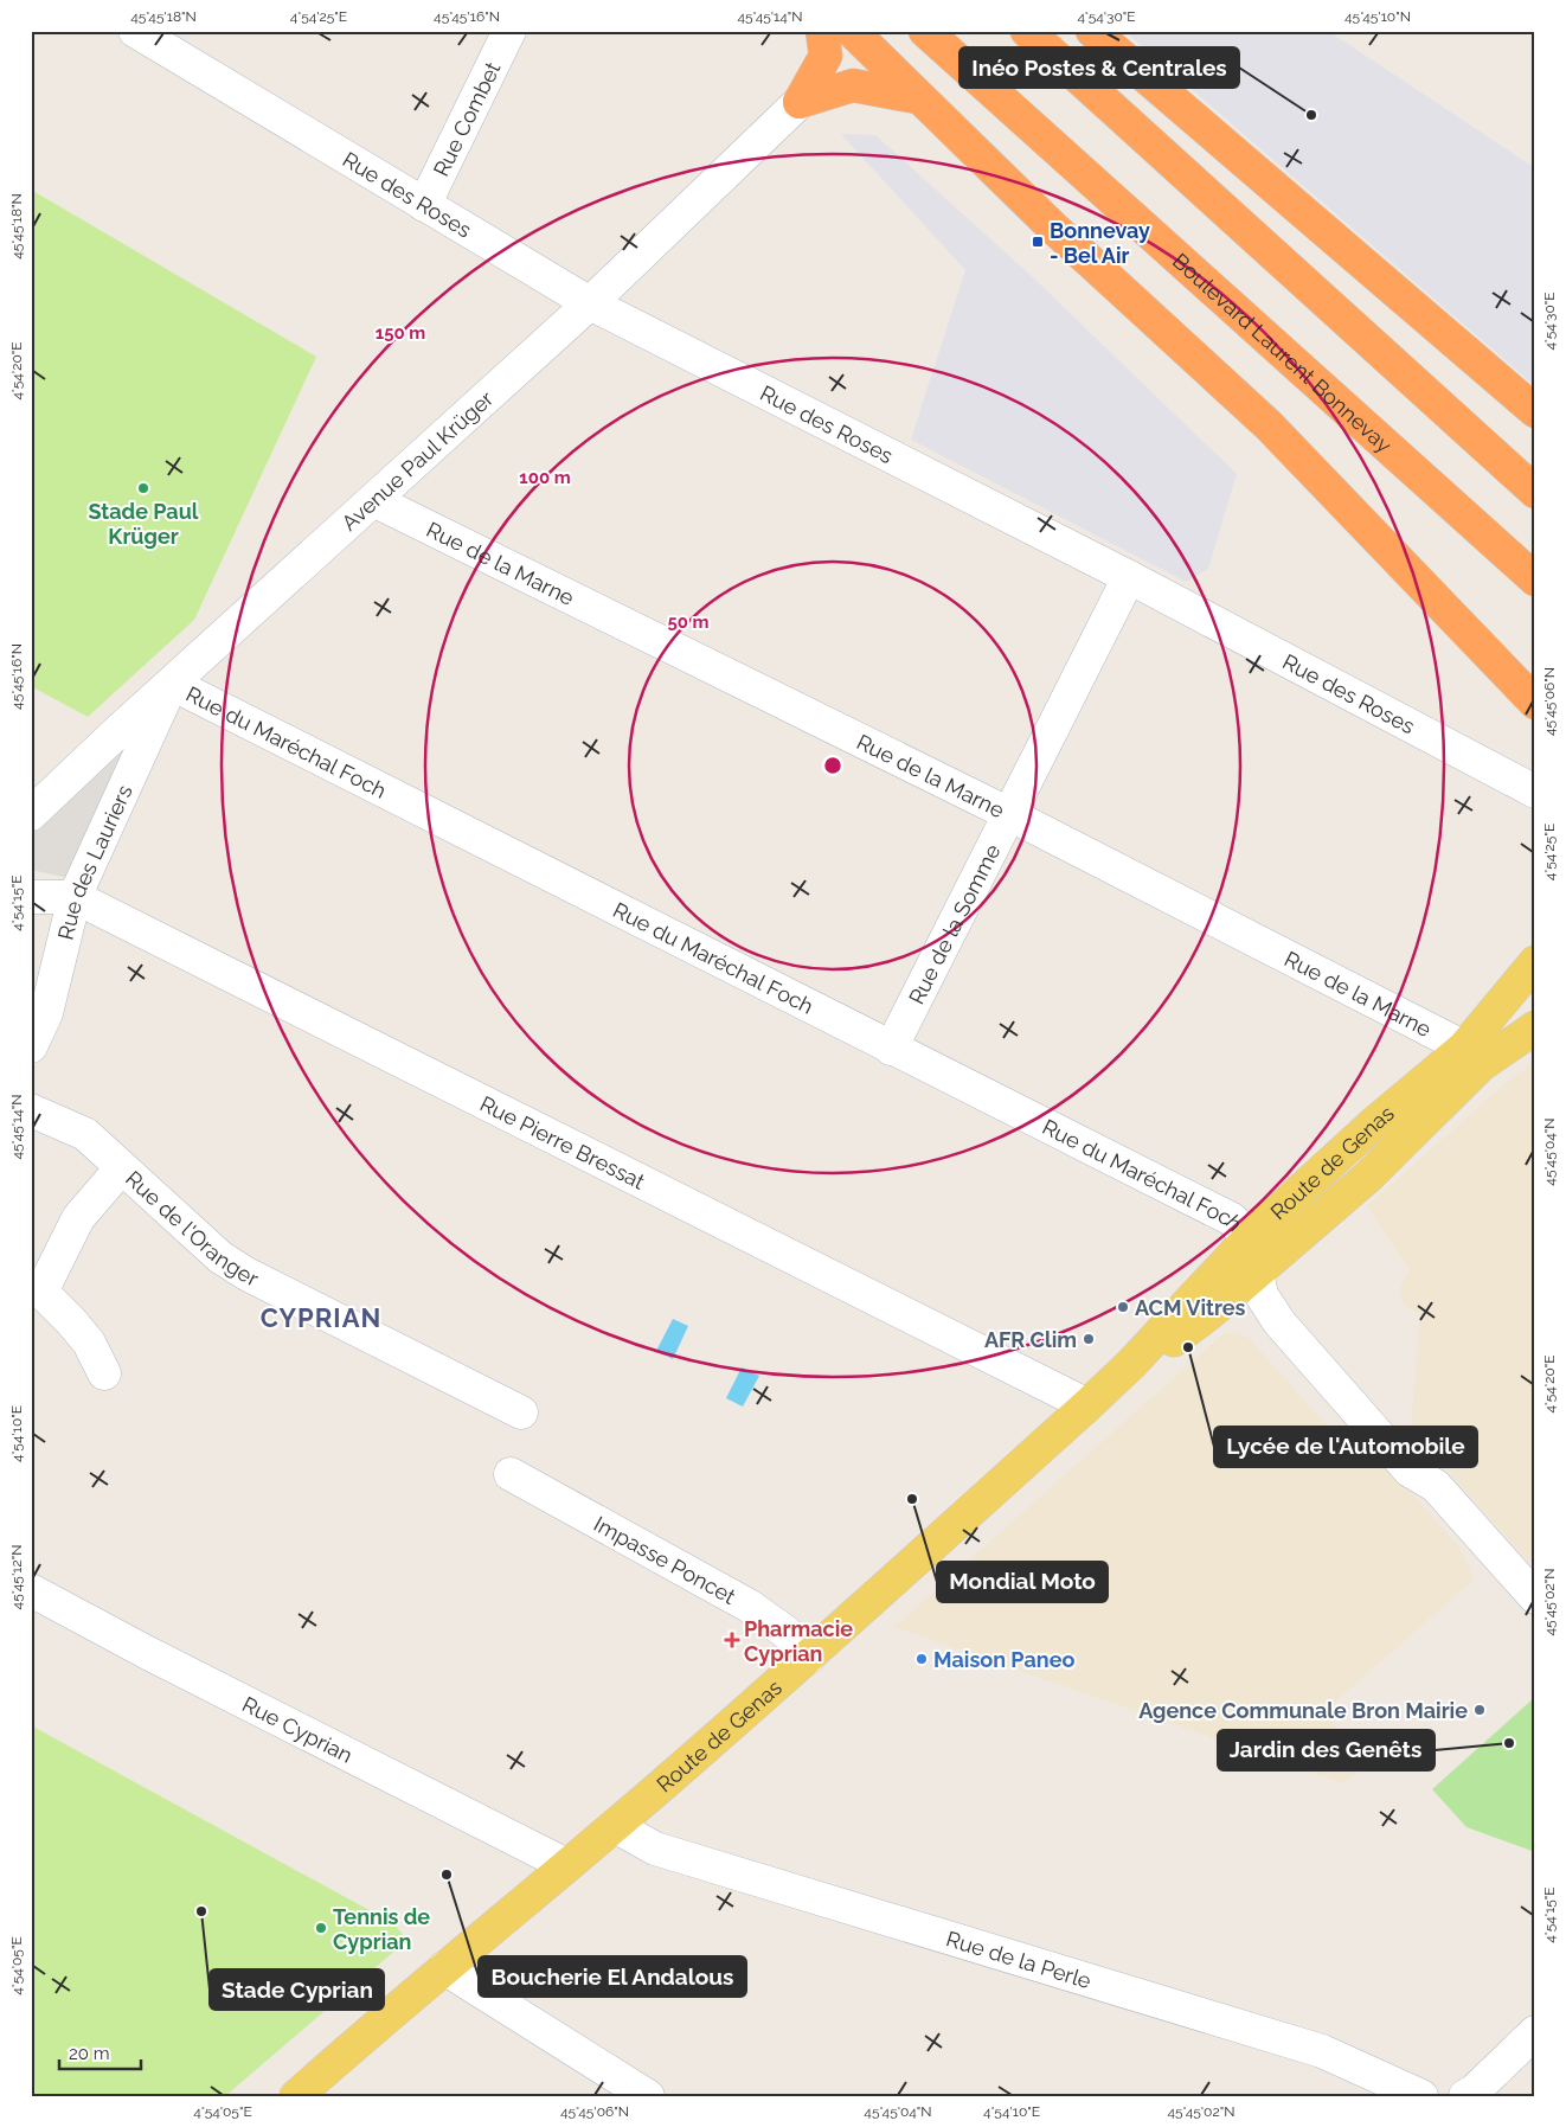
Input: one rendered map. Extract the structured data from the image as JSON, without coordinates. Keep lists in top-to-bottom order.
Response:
{
  "streets": {
    "highway": ["Boulevard Laurent Bonnevay"],
    "main road": ["Route de Genas"],
    "street": [
      "Rue Combet",
      "Rue des Roses",
      "Avenue Paul Krüger",
      "Rue de la Marne",
      "Rue du Maréchal Foch",
      "Rue des Lauriers",
      "Rue de la Somme",
      "Rue Pierre Bressat",
      "Rue de l'Oranger",
      "Impasse Poncet",
      "Rue Cyprian",
      "Rue de la Perle"
    ]
  },
  "crossings": [
    ["Rue Combet", "Rue des Roses"],
    ["Rue des Roses", "Avenue Paul Krüger"],
    ["Rue des Roses", "Rue de la Somme"],
    ["Avenue Paul Krüger", "Rue de la Marne"],
    ["Avenue Paul Krüger", "Rue du Maréchal Foch"],
    ["Avenue Paul Krüger", "Rue des Lauriers"],
    ["Rue de la Marne", "Rue de la Somme"],
    ["Rue de la Marne", "Route de Genas"],
    ["Rue du Maréchal Foch", "Rue des Lauriers"],
    ["Rue du Maréchal Foch", "Rue de la Somme"],
    ["Rue du Maréchal Foch", "Route de Genas"],
    ["Rue des Lauriers", "Rue Pierre Bressat"],
    ["Rue Pierre Bressat", "Route de Genas"],
    ["Route de Genas", "Impasse Poncet"],
    ["Route de Genas", "Rue Cyprian"],
    ["Route de Genas", "Rue de la Perle"]
  ],
  "districts": ["CYPRIAN"],
  "places": {
    "other": [
      "Inéo Postes & Centrales",
      "Stade Paul Krüger",
      "ACM Vitres",
      "AFR Clim",
      "Lycée de l'Automobile",
      "Mondial Moto",
      "Maison Paneo",
      "Agence Communale Bron Mairie",
      "Jardin des Genêts",
      "Boucherie El Andalous",
      "Stade Cyprian",
      "Tennis de Cyprian"
    ],
    "transit": ["Bonnevay - Bel Air"],
    "health": ["Pharmacie Cyprian"]
  },
  "scale_bar": "20 m",
  "coordinates": [
    "45°45'18\"N",
    "4°54'25\"E",
    "45°45'16\"N",
    "45°45'14\"N",
    "4°54'30\"E",
    "45°45'10\"N",
    "4°54'20\"E",
    "45°45'06\"N",
    "4°54'15\"E",
    "45°45'04\"N",
    "4°54'10\"E",
    "45°45'12\"N",
    "45°45'02\"N",
    "4°54'05\"E"
  ],
  "rings": ["150 m", "100 m", "50 m"]
}
